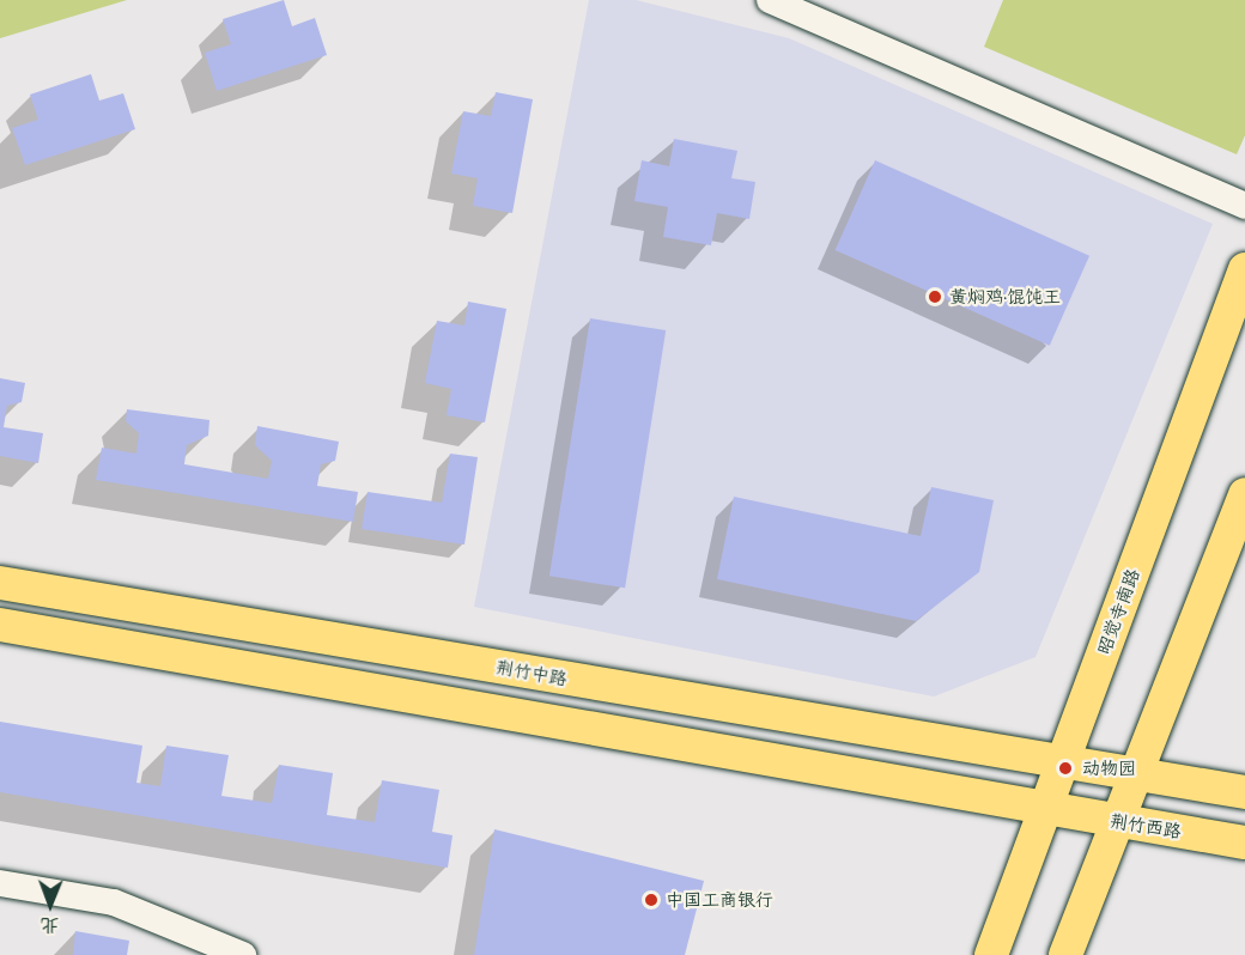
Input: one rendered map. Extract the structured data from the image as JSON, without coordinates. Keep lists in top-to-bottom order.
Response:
{
  "streets": {
    "main road": ["昭觉寺南路", "荆竹中路", "荆竹西路"]
  },
  "crossings": [
    ["昭觉寺南路", "荆竹中路"],
    ["昭觉寺南路", "荆竹西路"]
  ],
  "places": ["黄焖鸡·馄饨王", "动物园", "中国工商银行"],
  "north": "bottom"
}
